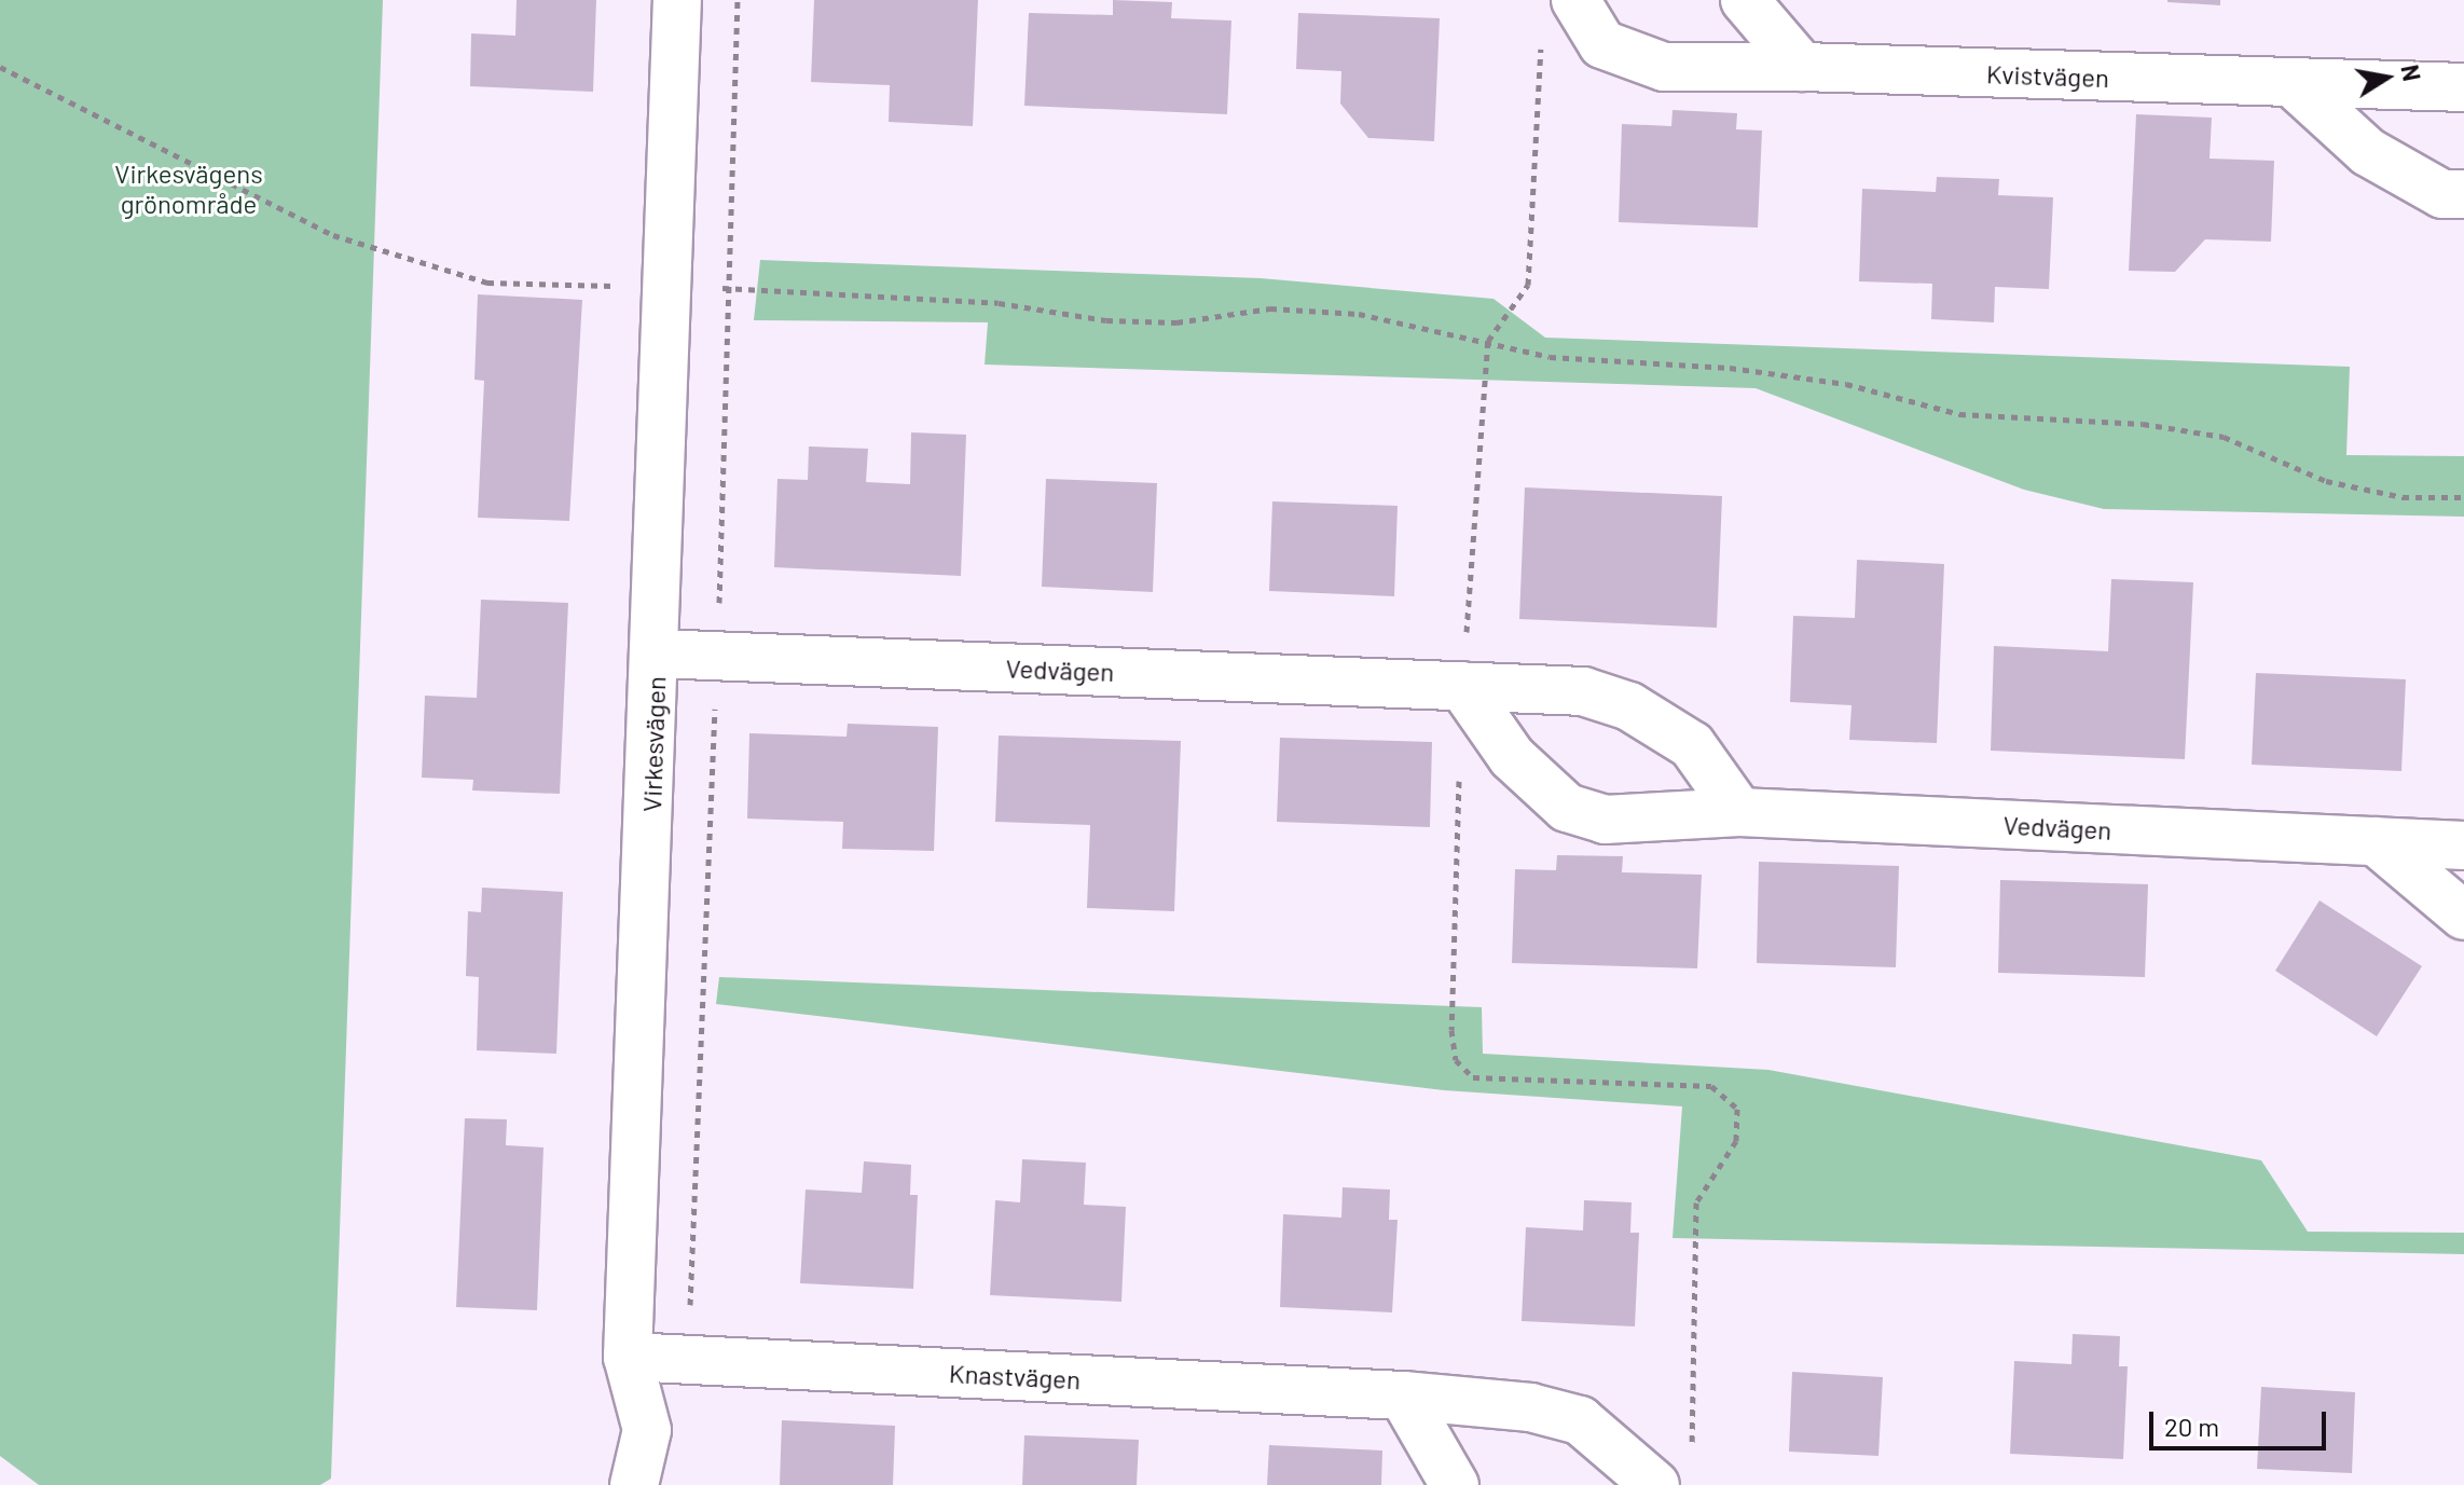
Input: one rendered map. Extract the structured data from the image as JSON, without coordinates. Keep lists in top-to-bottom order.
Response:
{
  "streets": {
    "street": [
      "Kvistvägen",
      "Vedvägen",
      "Virkesvägen",
      "Knastvägen"
    ]
  },
  "crossings": [
    ["Vedvägen", "Virkesvägen"],
    ["Virkesvägen", "Knastvägen"]
  ],
  "parks": ["Virkesvägens grönområde"],
  "scale_bar": "20 m",
  "north": "right"
}
